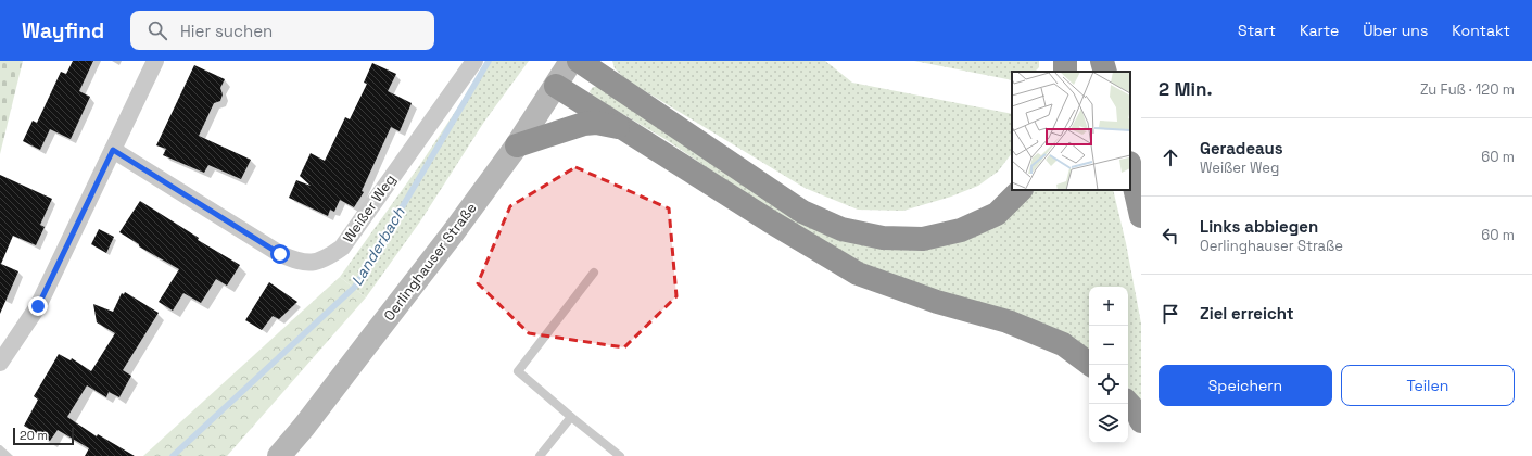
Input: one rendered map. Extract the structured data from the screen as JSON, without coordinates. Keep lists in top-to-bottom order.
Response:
{
  "streets": {
    "main road": ["Oerlinghauser Straße"],
    "street": ["Weißer Weg"]
  },
  "water": ["Landerbach"],
  "scale_bar": "20 m",
  "page": {
    "header": "Wayfind",
    "search": "Hier suchen",
    "nav": [
      "Start",
      "Karte",
      "Über uns",
      "Kontakt"
    ],
    "heading": ["2 Min.", "Zu Fuß · 120 m"],
    "list": [
      ["Geradeaus", "Weißer Weg", "60 m"],
      ["Links abbiegen", "Oerlinghauser Straße", "60 m"],
      "Ziel erreicht"
    ],
    "map_buttons": ["+", "−"],
    "buttons": ["Speichern", "Teilen"],
    "scale": "20 m"
  }
}
